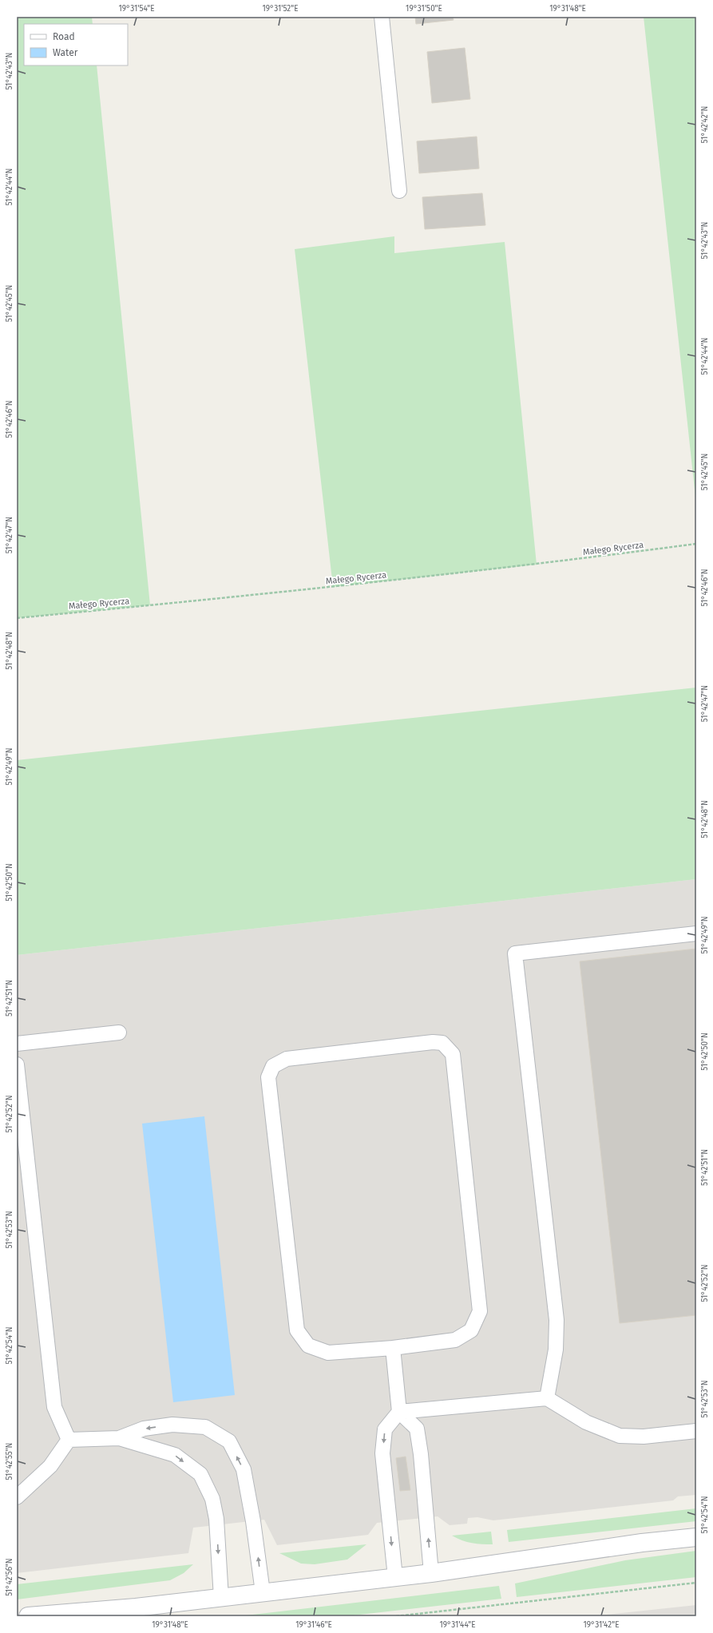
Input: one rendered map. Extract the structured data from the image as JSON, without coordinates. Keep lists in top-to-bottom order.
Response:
{
  "streets": {
    "path": ["Małego Rycerza"]
  },
  "legend": ["Road", "Water"],
  "coordinates": [
    "19°31'54\"E",
    "19°31'52\"E",
    "19°31'50\"E",
    "19°31'48\"E",
    "51°42'43\"N",
    "51°42'42\"N",
    "51°42'44\"N",
    "51°42'45\"N",
    "51°42'46\"N",
    "51°42'47\"N",
    "51°42'48\"N",
    "51°42'49\"N",
    "51°42'50\"N",
    "51°42'51\"N",
    "51°42'52\"N",
    "51°42'53\"N",
    "51°42'54\"N",
    "51°42'55\"N",
    "51°42'56\"N",
    "19°31'46\"E",
    "19°31'44\"E",
    "19°31'42\"E"
  ]
}
